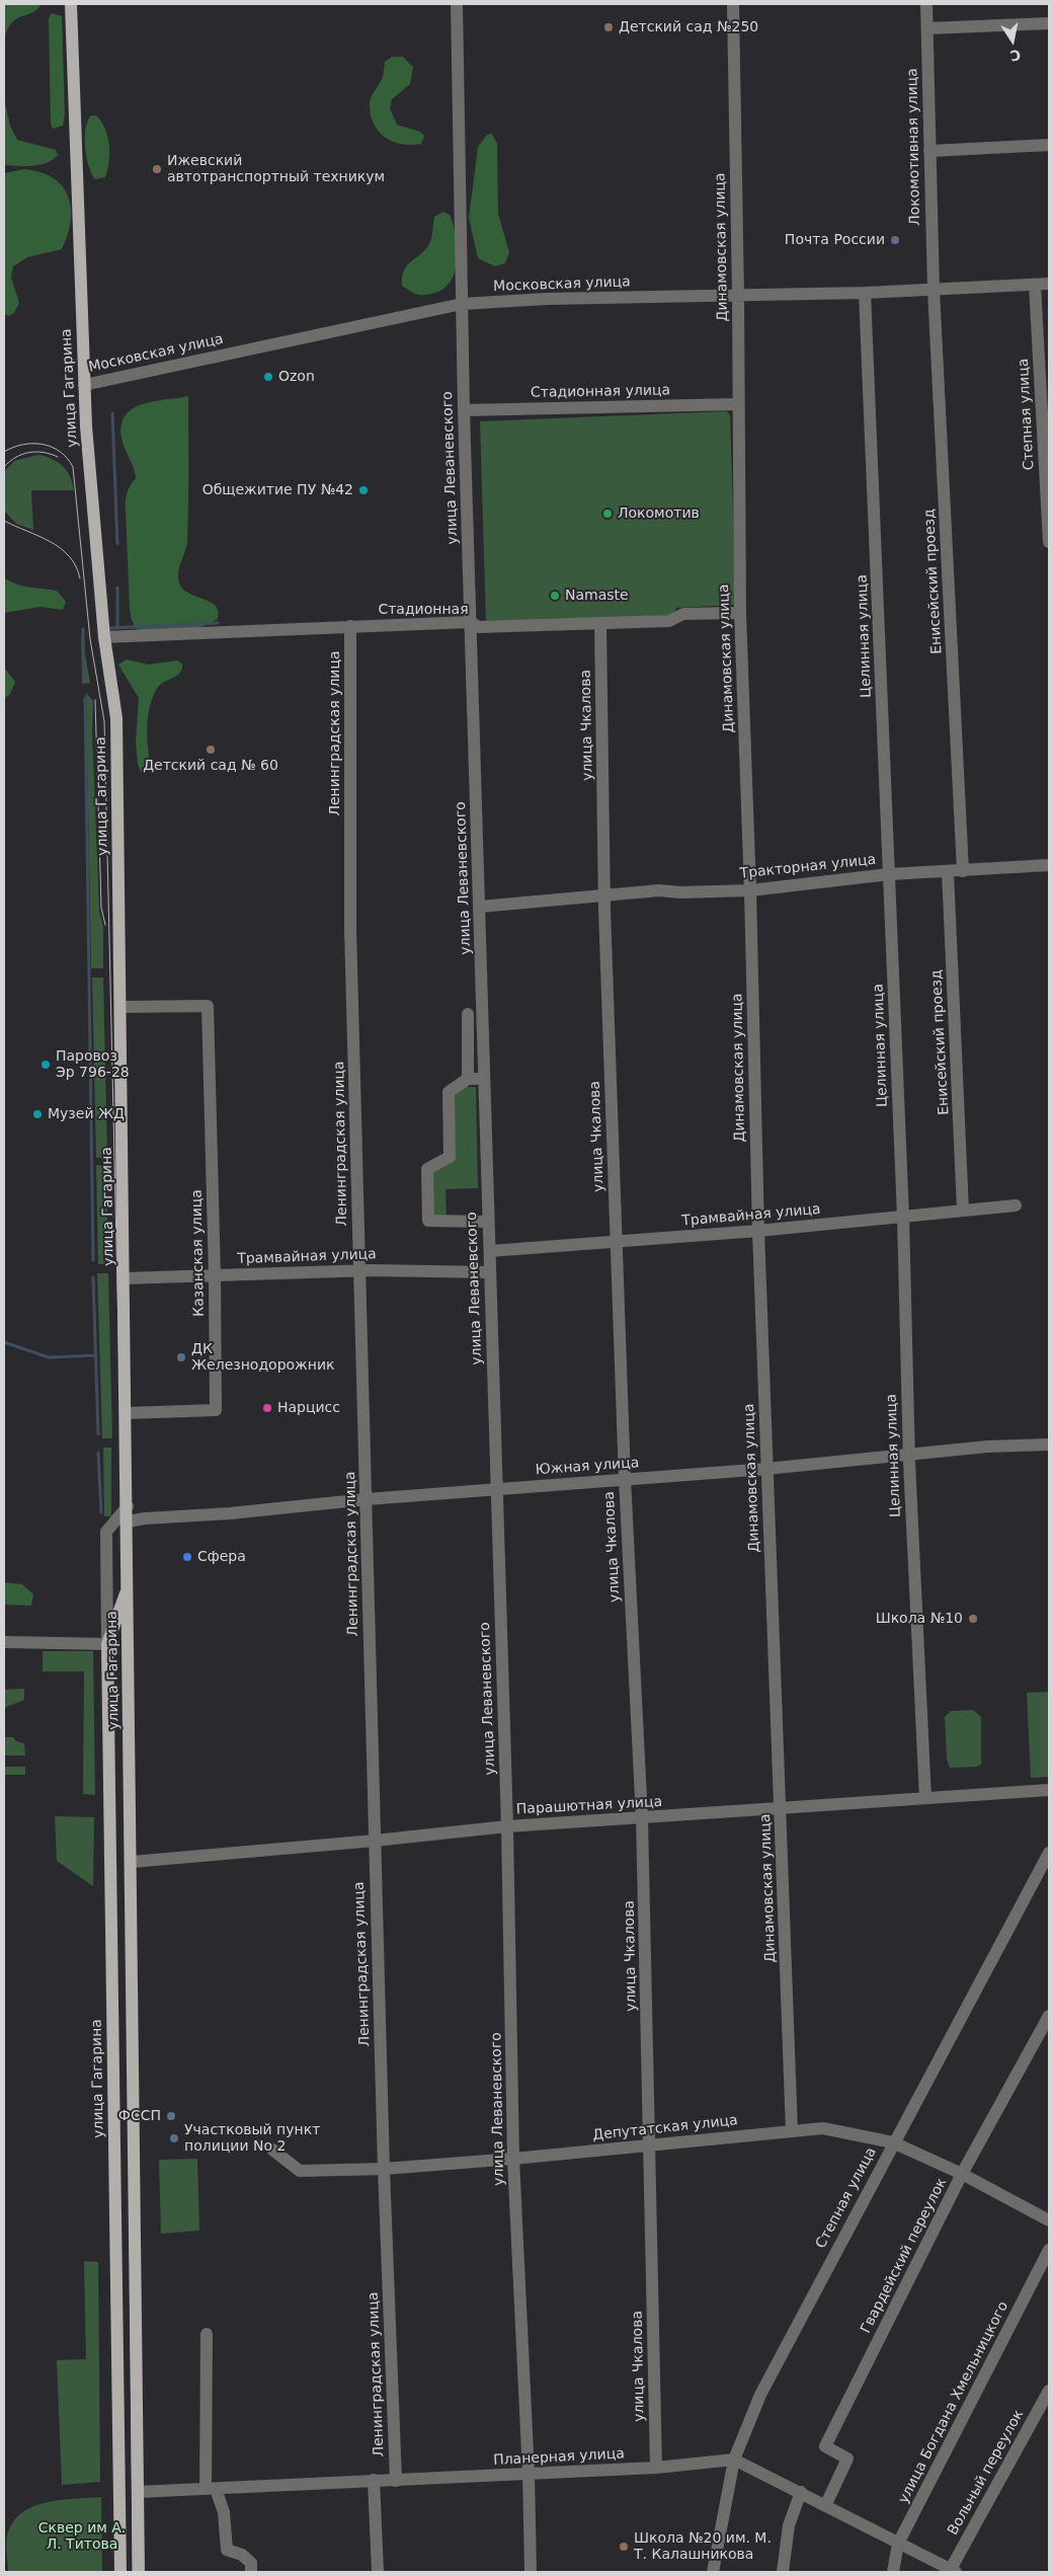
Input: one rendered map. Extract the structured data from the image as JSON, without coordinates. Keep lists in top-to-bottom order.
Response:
{
  "streets": {
    "main road": ["улица Гагарина"],
    "street": [
      "Локомотивная улица",
      "Динамовская улица",
      "Московская улица",
      "Стадионная улица",
      "Степная улица",
      "улица Леваневского",
      "Енисейский проезд",
      "Стадионная",
      "Целинная улица",
      "улица Чкалова",
      "Ленинградская улица",
      "Тракторная улица",
      "Трамвайная улица",
      "Казанская улица",
      "Южная улица",
      "Парашютная улица",
      "Депутатская улица",
      "Гвардейский переулок",
      "улица Богдана Хмельницкого",
      "Планерная улица",
      "Вольный переулок"
    ]
  },
  "crossings": [
    ["Локомотивная улица", "Московская улица"],
    ["Локомотивная улица", "Енисейский проезд"],
    ["Динамовская улица", "Московская улица"],
    ["Динамовская улица", "Стадионная улица"],
    ["Динамовская улица", "Стадионная"],
    ["Динамовская улица", "Тракторная улица"],
    ["Динамовская улица", "Трамвайная улица"],
    ["Динамовская улица", "Южная улица"],
    ["Динамовская улица", "Парашютная улица"],
    ["Динамовская улица", "Депутатская улица"],
    ["Московская улица", "улица Гагарина"],
    ["Московская улица", "Степная улица"],
    ["Московская улица", "улица Леваневского"],
    ["Московская улица", "Енисейский проезд"],
    ["Московская улица", "Целинная улица"],
    ["улица Гагарина", "Стадионная"],
    ["улица Гагарина", "Трамвайная улица"],
    ["улица Гагарина", "Казанская улица"],
    ["улица Гагарина", "Южная улица"],
    ["улица Гагарина", "Парашютная улица"],
    ["улица Гагарина", "Планерная улица"],
    ["Стадионная улица", "улица Леваневского"],
    ["Степная улица", "Депутатская улица"],
    ["Степная улица", "Планерная улица"],
    ["улица Леваневского", "Стадионная"],
    ["улица Леваневского", "Тракторная улица"],
    ["улица Леваневского", "Трамвайная улица"],
    ["улица Леваневского", "Южная улица"],
    ["улица Леваневского", "Парашютная улица"],
    ["улица Леваневского", "Депутатская улица"],
    ["улица Леваневского", "Планерная улица"],
    ["Енисейский проезд", "Тракторная улица"],
    ["Енисейский проезд", "Трамвайная улица"],
    ["Стадионная", "улица Чкалова"],
    ["Стадионная", "Ленинградская улица"],
    ["Целинная улица", "Тракторная улица"],
    ["Целинная улица", "Трамвайная улица"],
    ["Целинная улица", "Южная улица"],
    ["Целинная улица", "Парашютная улица"],
    ["улица Чкалова", "Тракторная улица"],
    ["улица Чкалова", "Трамвайная улица"],
    ["улица Чкалова", "Южная улица"],
    ["улица Чкалова", "Парашютная улица"],
    ["улица Чкалова", "Депутатская улица"],
    ["улица Чкалова", "Планерная улица"],
    ["Ленинградская улица", "Трамвайная улица"],
    ["Ленинградская улица", "Южная улица"],
    ["Ленинградская улица", "Парашютная улица"],
    ["Ленинградская улица", "Депутатская улица"],
    ["Ленинградская улица", "Планерная улица"],
    ["Трамвайная улица", "Казанская улица"],
    ["Депутатская улица", "Гвардейский переулок"]
  ],
  "parks": ["Сквер им А. Л. Титова"],
  "places": [
    "Детский сад №250",
    "Ижевский автотранспортный техникум",
    "Почта России",
    "Ozon",
    "Общежитие ПУ №42",
    "Локомотив",
    "Namaste",
    "Детский сад № 60",
    "Паровоз Эр 796-28",
    "Музей ЖД",
    "ДК Железнодорожник",
    "Нарцисс",
    "Сфера",
    "Школа №10",
    "ФССП",
    "Участковый пункт полиции No 2",
    "Школа №20 им. М. Т. Калашникова"
  ],
  "north": "bottom"
}
